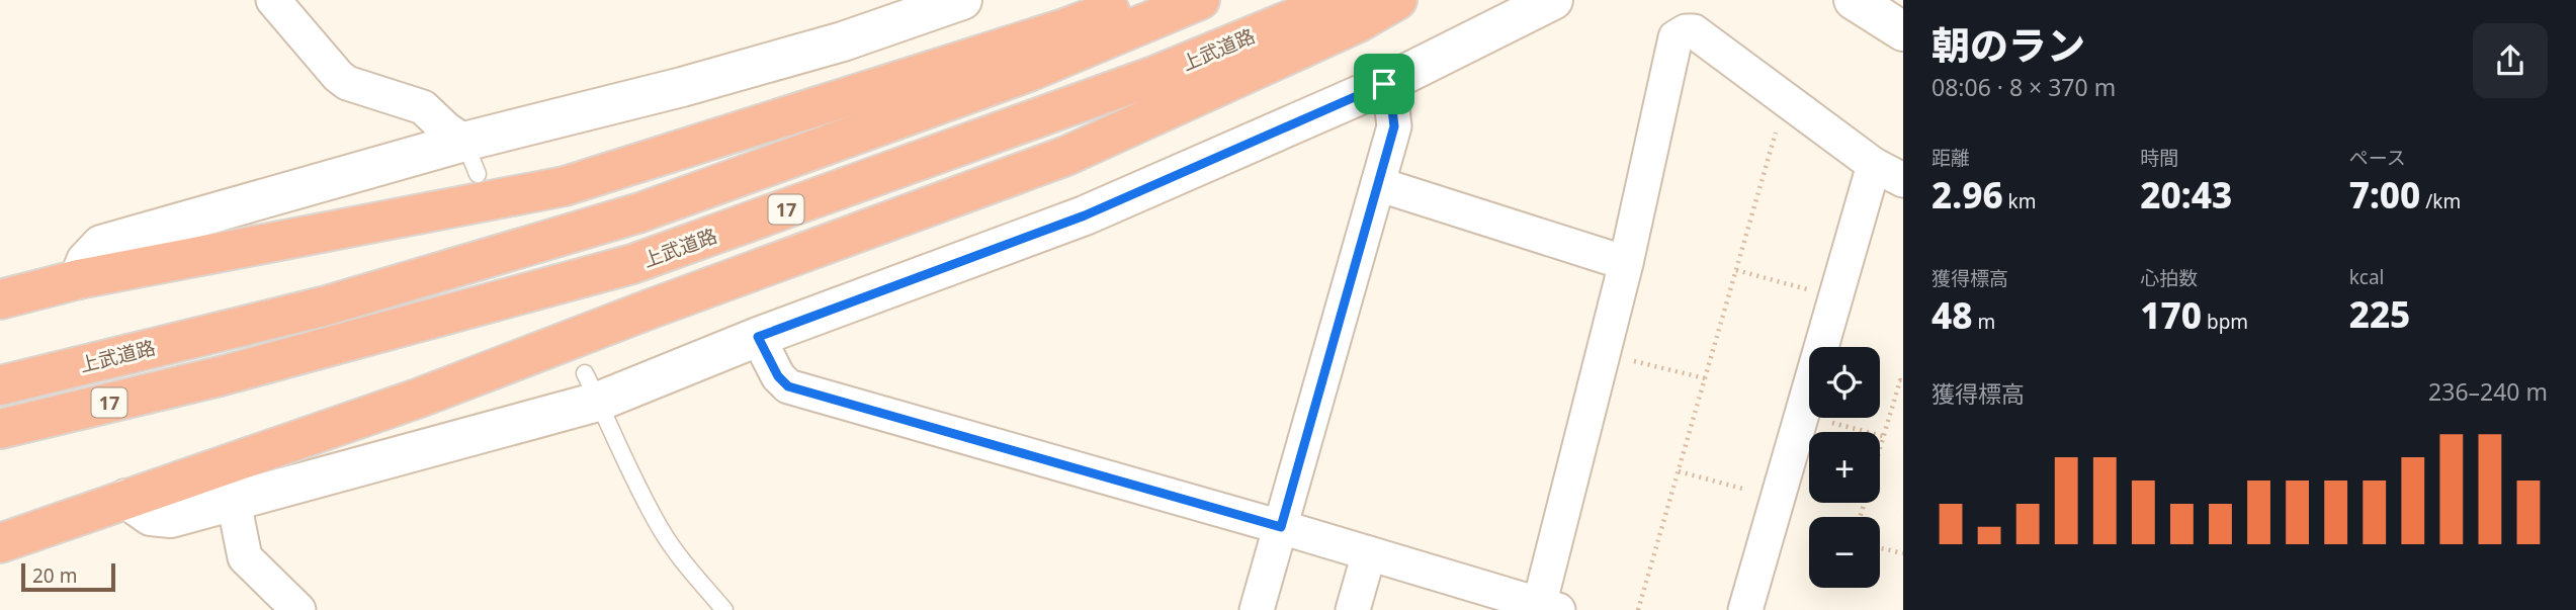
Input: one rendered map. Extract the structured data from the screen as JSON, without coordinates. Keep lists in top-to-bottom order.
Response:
{
  "streets": {
    "highway": ["上武道路", "17"]
  },
  "scale_bar": "20 m",
  "page": {
    "heading": ["朝のラン", "08:06 · 8 × 370 m"],
    "stats": [
      ["距離", "2.96 km"],
      ["時間", "20:43"],
      ["ペース", "7:00 /km"],
      ["獲得標高", "48 m"],
      ["心拍数", "170 bpm"],
      ["kcal", "225"]
    ],
    "map_buttons": ["+", "−"],
    "chart": ["獲得標高", "236–240 m"],
    "scale": "20 m"
  }
}
